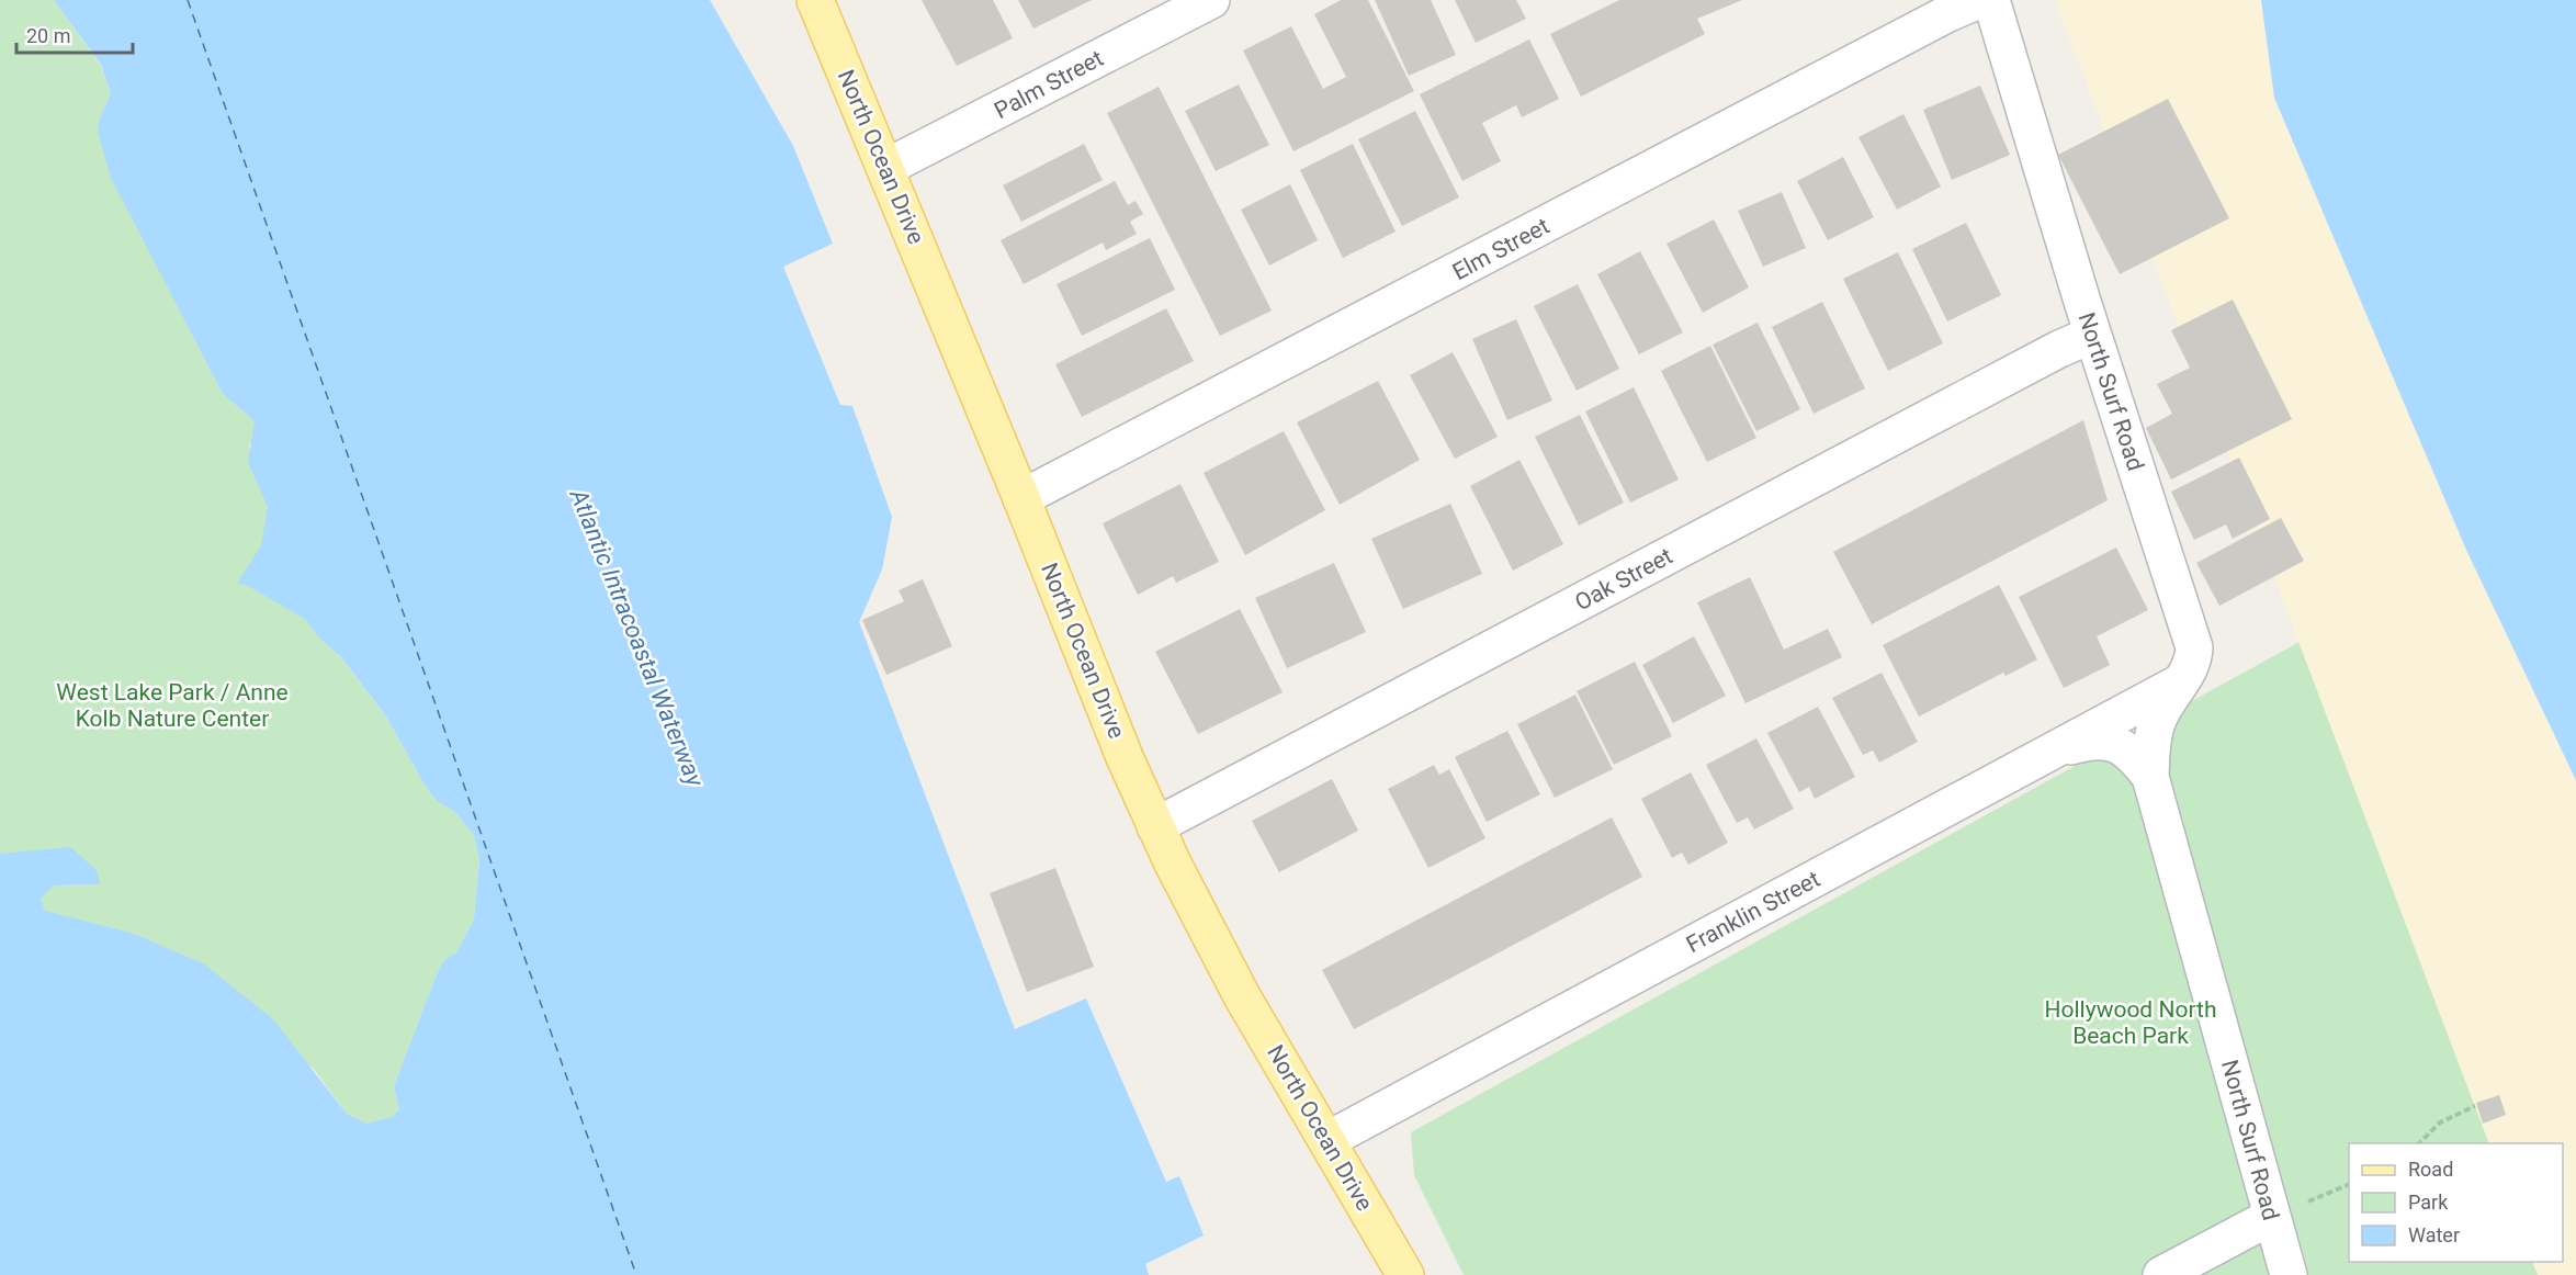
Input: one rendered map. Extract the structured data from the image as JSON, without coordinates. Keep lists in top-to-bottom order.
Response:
{
  "streets": {
    "main road": ["North Ocean Drive"],
    "street": [
      "Palm Street",
      "Elm Street",
      "North Surf Road",
      "Oak Street",
      "Franklin Street"
    ]
  },
  "crossings": [
    ["Palm Street", "North Ocean Drive"],
    ["North Ocean Drive", "Elm Street"],
    ["North Ocean Drive", "Oak Street"],
    ["North Ocean Drive", "Franklin Street"],
    ["North Surf Road", "Oak Street"],
    ["North Surf Road", "Franklin Street"]
  ],
  "water": ["Atlantic Intracoastal Waterway"],
  "parks": ["West Lake Park / Anne Kolb Nature Center", "Hollywood North Beach Park"],
  "legend": ["Road", "Park", "Water"],
  "scale_bar": "20 m"
}
